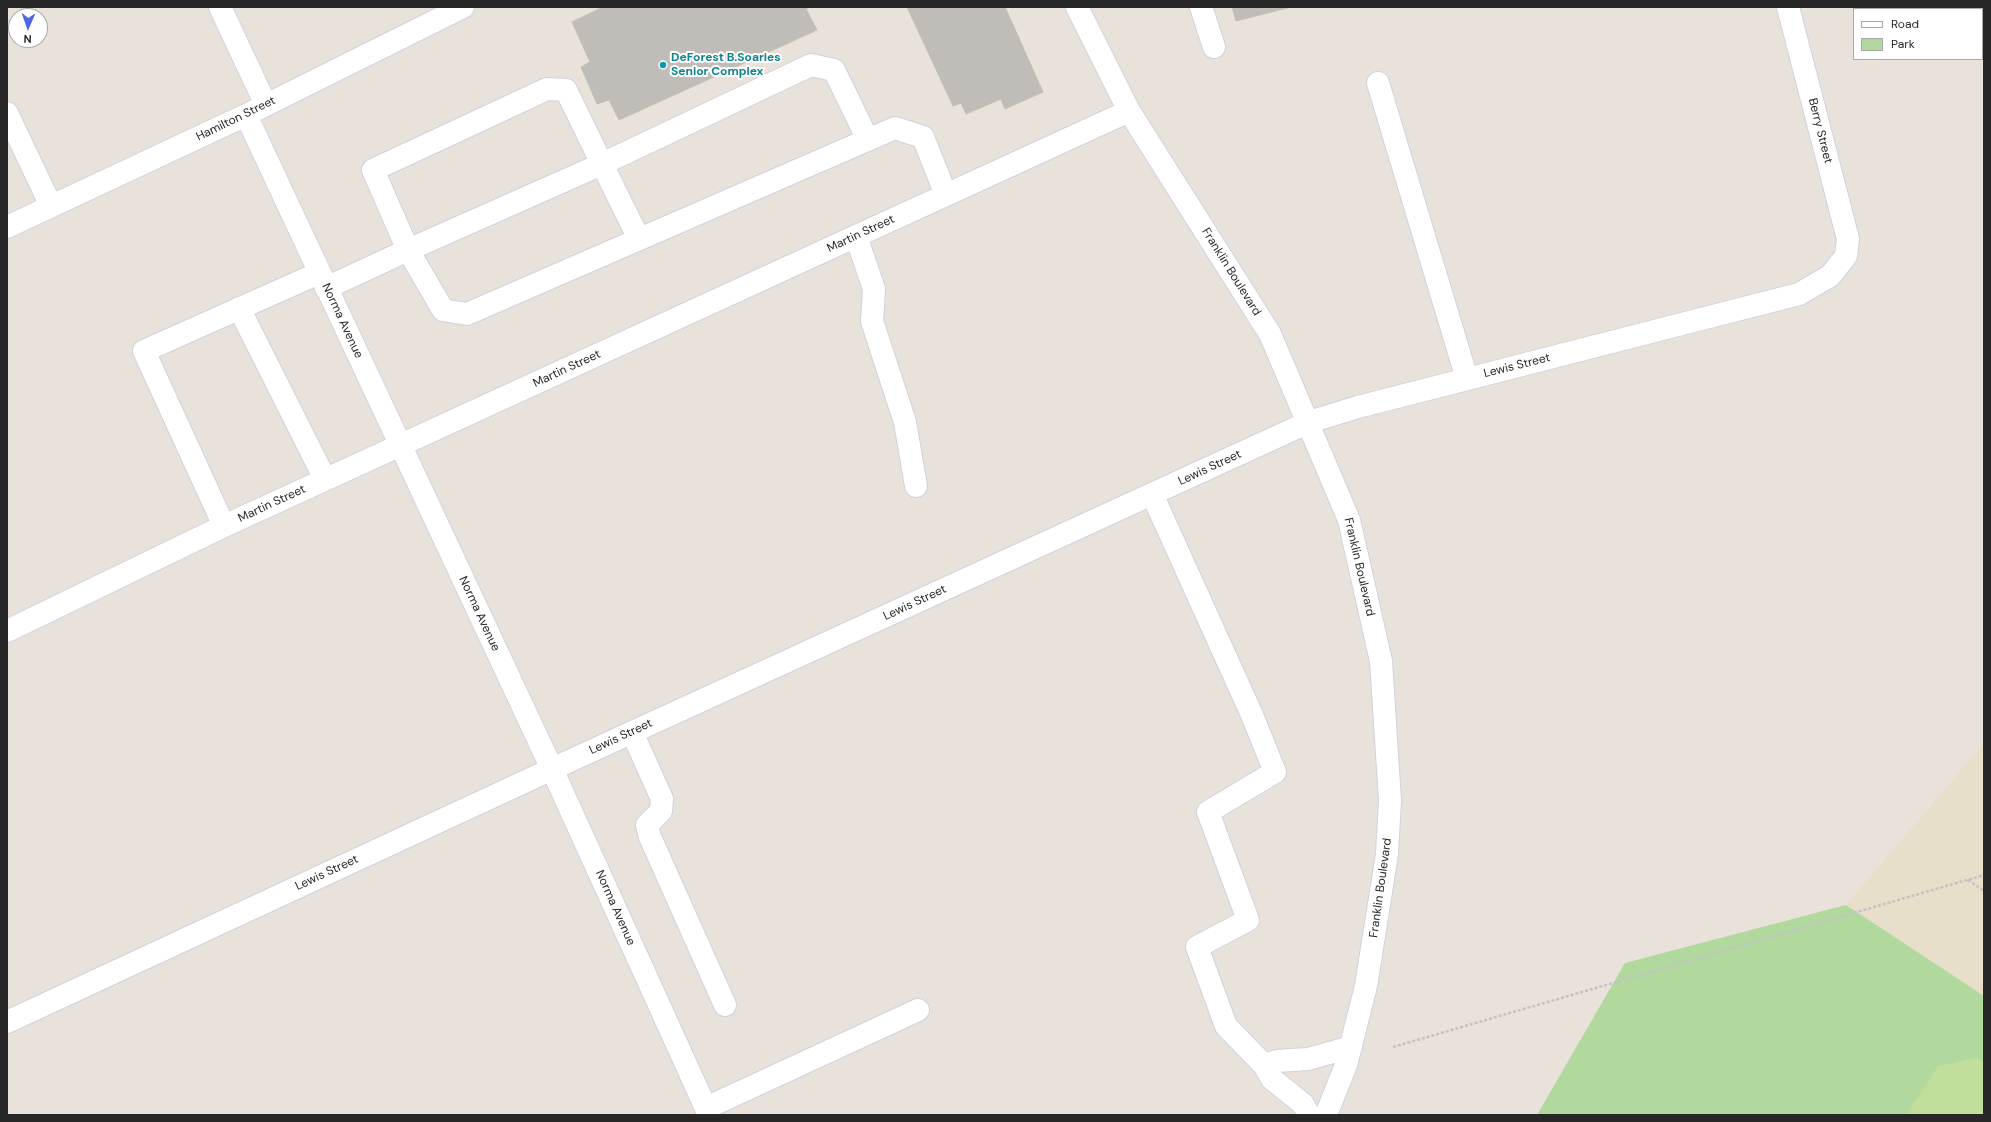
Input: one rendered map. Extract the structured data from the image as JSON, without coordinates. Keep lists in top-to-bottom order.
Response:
{
  "streets": {
    "street": [
      "Hamilton Street",
      "Berry Street",
      "Martin Street",
      "Franklin Boulevard",
      "Norma Avenue",
      "Lewis Street"
    ]
  },
  "crossings": [
    ["Hamilton Street", "Norma Avenue"],
    ["Berry Street", "Lewis Street"],
    ["Martin Street", "Franklin Boulevard"],
    ["Martin Street", "Norma Avenue"],
    ["Franklin Boulevard", "Lewis Street"],
    ["Norma Avenue", "Lewis Street"]
  ],
  "places": ["DeForest B.Soaries Senior Complex"],
  "legend": ["Road", "Park"],
  "north": "bottom"
}
